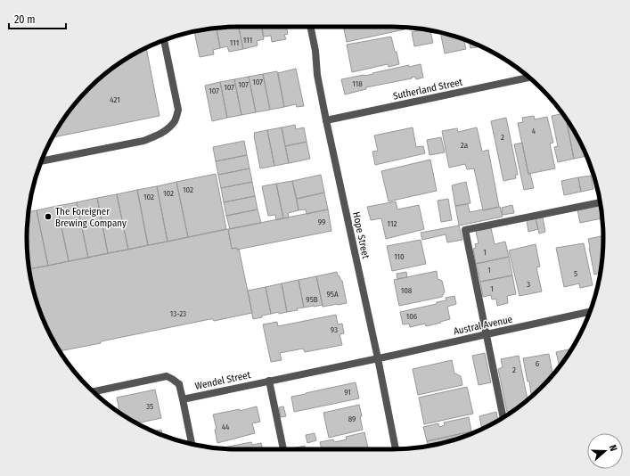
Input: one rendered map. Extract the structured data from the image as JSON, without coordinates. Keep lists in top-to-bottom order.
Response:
{
  "streets": {
    "street": [
      "Sutherland Street",
      "Hope Street",
      "Austral Avenue",
      "Wendel Street"
    ]
  },
  "crossings": [
    ["Sutherland Street", "Hope Street"],
    ["Hope Street", "Austral Avenue"],
    ["Hope Street", "Wendel Street"],
    ["Austral Avenue", "Wendel Street"]
  ],
  "places": ["The Foreigner Brewing Company"],
  "house_numbers": [
    "111",
    "111",
    "107",
    "118",
    "107",
    "107",
    "107",
    "421",
    "4",
    "2",
    "2a",
    "102",
    "102",
    "102",
    "99",
    "112",
    "1",
    "110",
    "1",
    "5",
    "3",
    "1",
    "108",
    "95A",
    "95B",
    "13-23",
    "106",
    "93",
    "6",
    "2",
    "91",
    "35",
    "89",
    "44"
  ],
  "scale_bar": "20 m",
  "north": "right"
}
